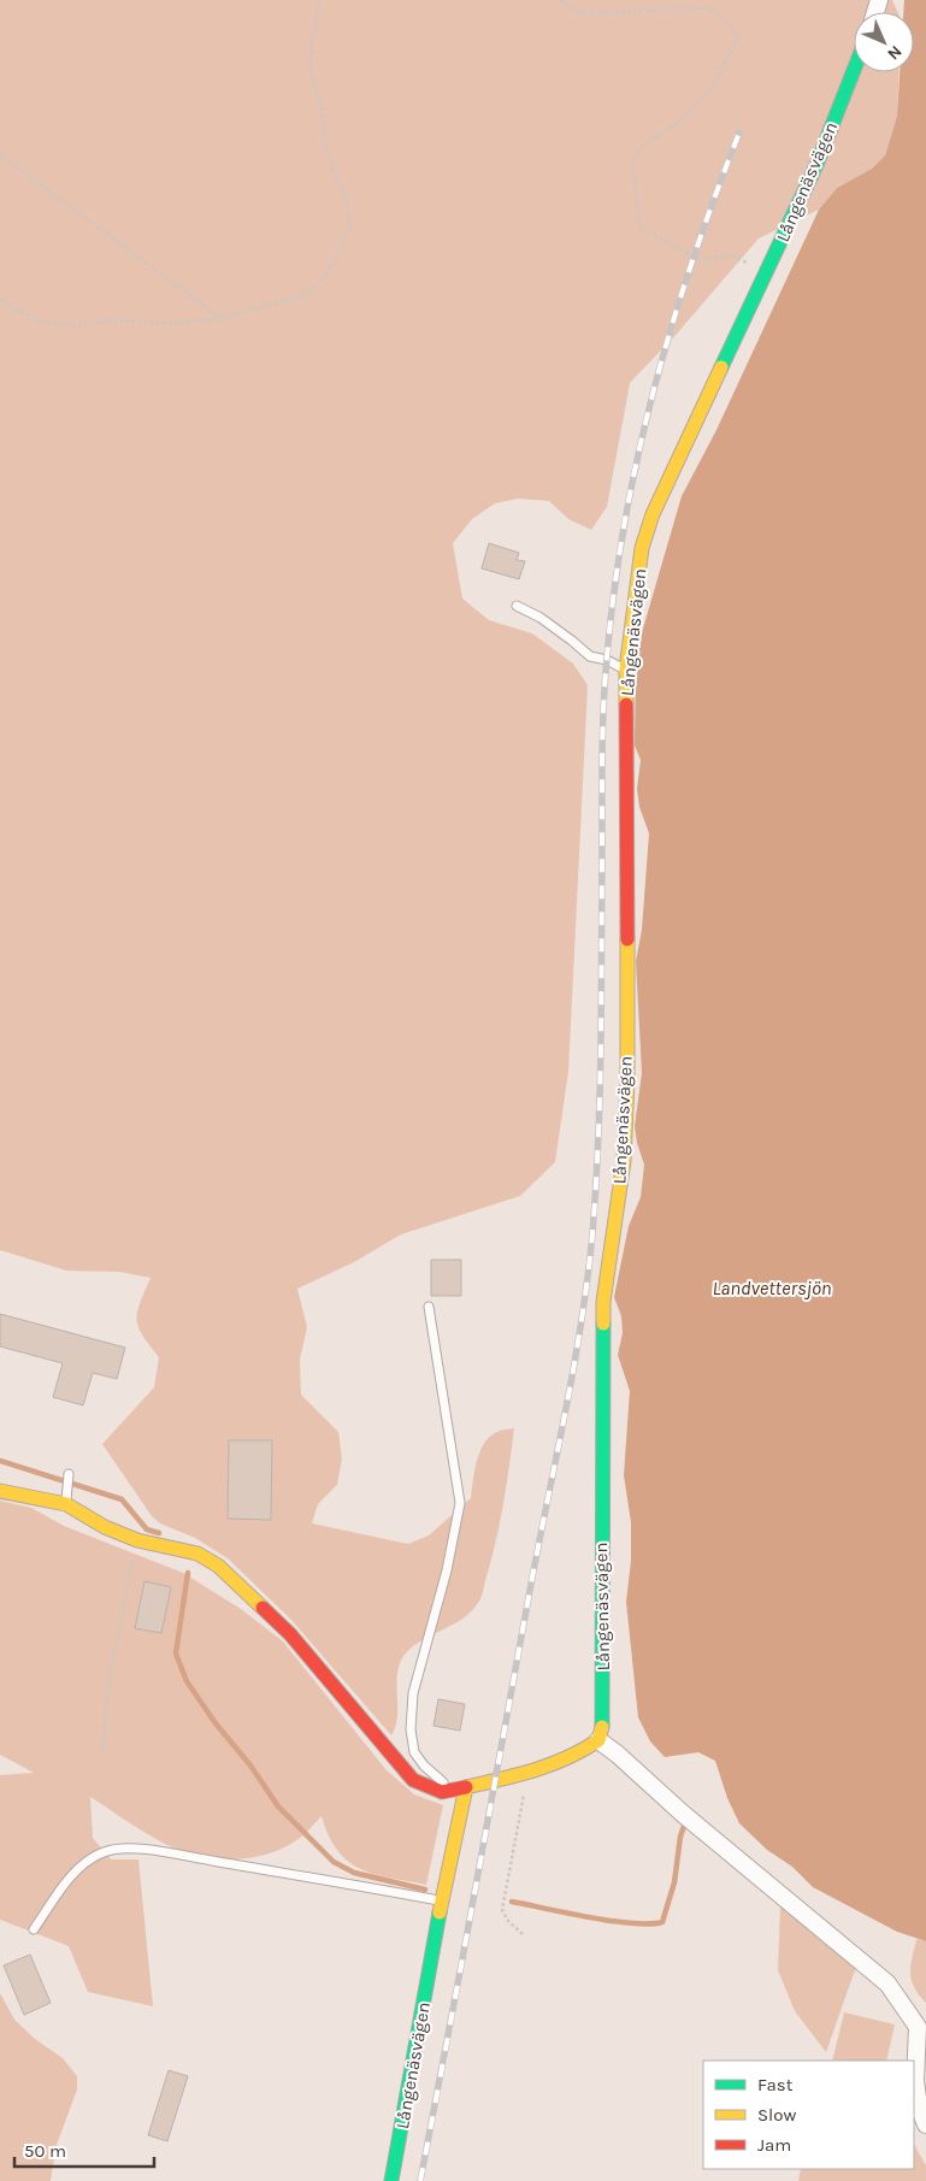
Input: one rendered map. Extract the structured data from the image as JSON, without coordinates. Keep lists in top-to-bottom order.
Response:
{
  "streets": {
    "street": ["Långenäsvägen"]
  },
  "water": ["Landvettersjön"],
  "legend": ["Fast", "Slow", "Jam"],
  "scale_bar": "50 m",
  "north": "bottom right"
}
